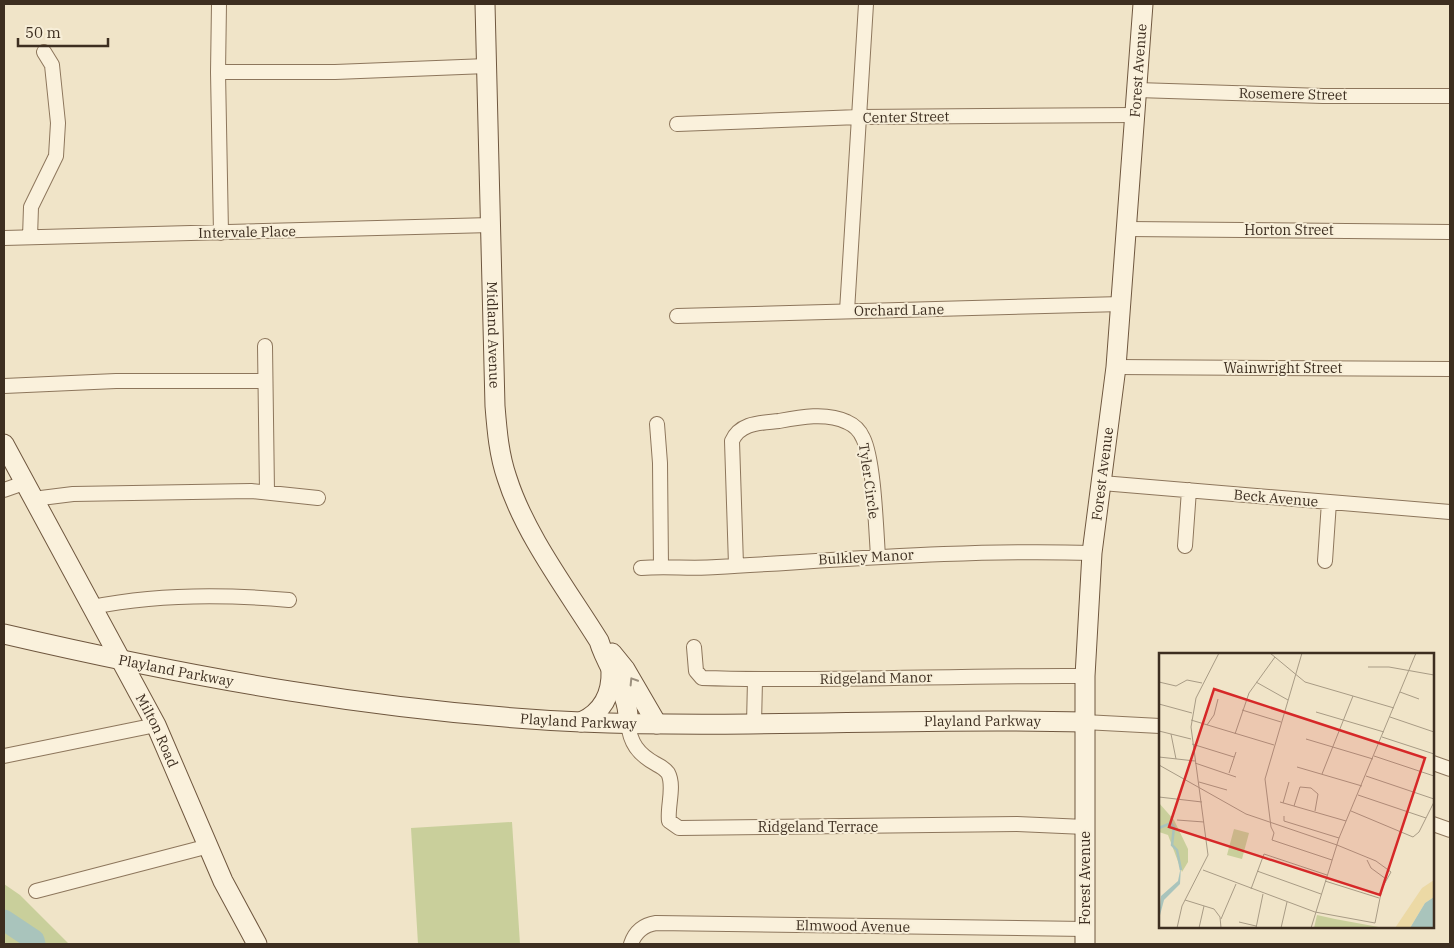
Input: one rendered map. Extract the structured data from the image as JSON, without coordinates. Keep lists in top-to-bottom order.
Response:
{
  "streets": {
    "street": [
      "Forest Avenue",
      "Rosemere Street",
      "Center Street",
      "Horton Street",
      "Intervale Place",
      "Orchard Lane",
      "Midland Avenue",
      "Wainwright Street",
      "Tyler Circle",
      "Beck Avenue",
      "Bulkley Manor",
      "Playland Parkway",
      "Ridgeland Manor",
      "Milton Road",
      "Ridgeland Terrace",
      "Elmwood Avenue"
    ]
  },
  "crossings": [
    ["Forest Avenue", "Rosemere Street"],
    ["Forest Avenue", "Center Street"],
    ["Forest Avenue", "Horton Street"],
    ["Forest Avenue", "Orchard Lane"],
    ["Forest Avenue", "Wainwright Street"],
    ["Forest Avenue", "Beck Avenue"],
    ["Forest Avenue", "Bulkley Manor"],
    ["Forest Avenue", "Playland Parkway"],
    ["Forest Avenue", "Ridgeland Manor"],
    ["Forest Avenue", "Ridgeland Terrace"],
    ["Forest Avenue", "Elmwood Avenue"],
    ["Intervale Place", "Midland Avenue"],
    ["Midland Avenue", "Playland Parkway"],
    ["Midland Avenue", "Ridgeland Terrace"],
    ["Tyler Circle", "Bulkley Manor"],
    ["Playland Parkway", "Milton Road"],
    ["Playland Parkway", "Ridgeland Terrace"]
  ],
  "scale_bar": "50 m"
}
